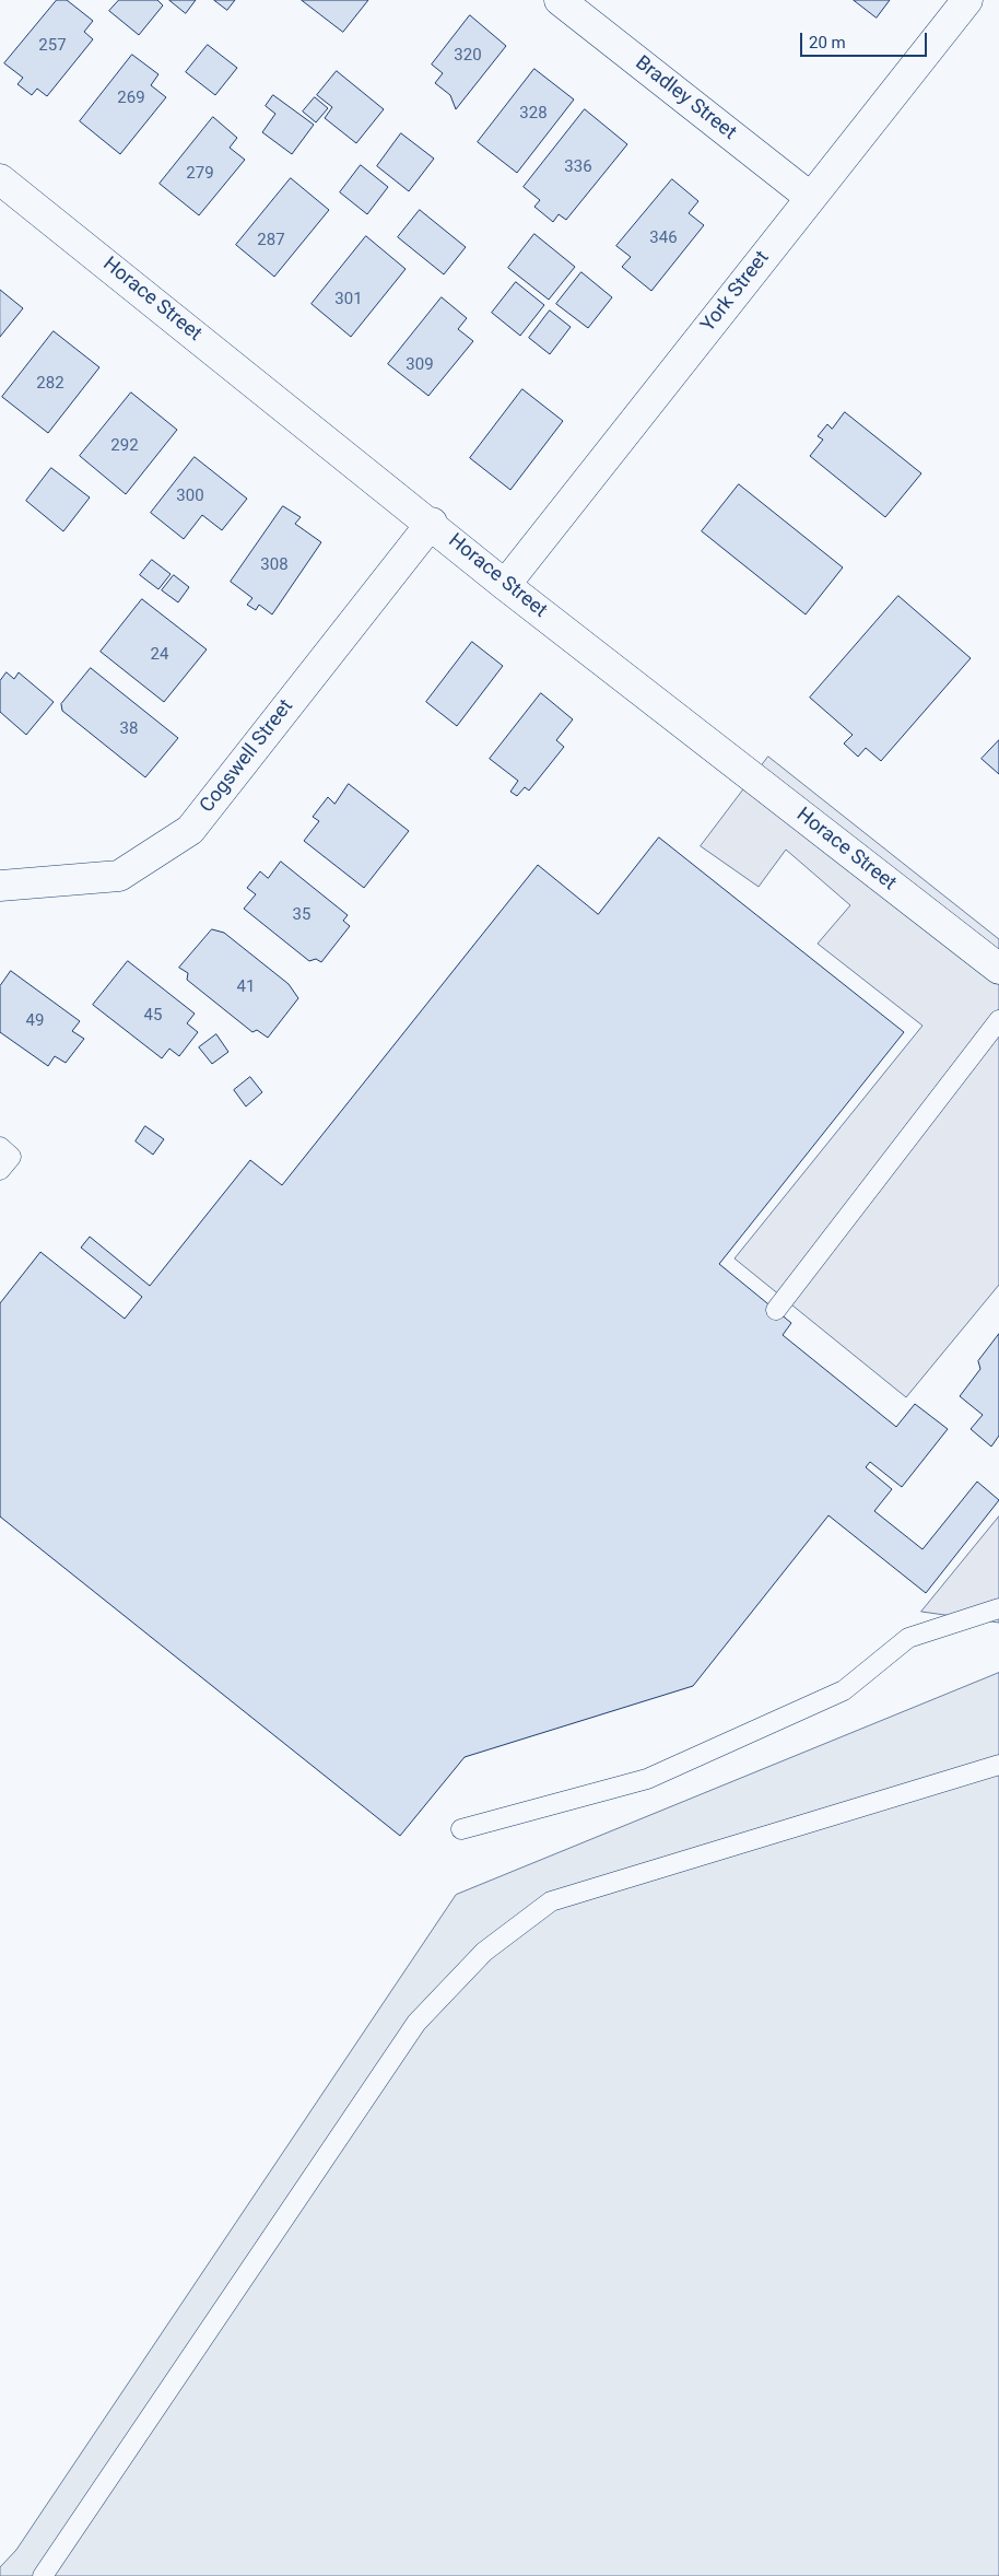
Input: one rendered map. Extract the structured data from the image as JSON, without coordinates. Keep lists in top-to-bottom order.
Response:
{
  "streets": {
    "street": [
      "Bradley Street",
      "York Street",
      "Horace Street",
      "Cogswell Street"
    ]
  },
  "crossings": [
    ["Bradley Street", "York Street"],
    ["York Street", "Horace Street"],
    ["Horace Street", "Cogswell Street"]
  ],
  "house_numbers": [
    "257",
    "320",
    "269",
    "328",
    "336",
    "279",
    "346",
    "287",
    "301",
    "309",
    "282",
    "292",
    "300",
    "308",
    "24",
    "38",
    "35",
    "41",
    "45",
    "49"
  ],
  "scale_bar": "20 m"
}
